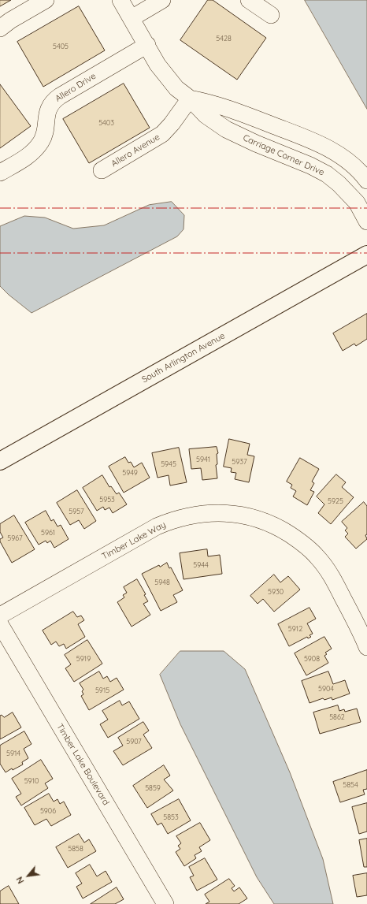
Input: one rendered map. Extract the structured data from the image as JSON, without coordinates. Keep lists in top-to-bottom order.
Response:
{
  "streets": {
    "main road": ["South Arlington Avenue"],
    "street": [
      "Allero Drive",
      "Allero Avenue",
      "Carriage Corner Drive",
      "Timber Lake Way",
      "Timber Lake Boulevard"
    ]
  },
  "crossings": [
    ["Allero Drive", "Carriage Corner Drive"],
    ["Allero Avenue", "Carriage Corner Drive"]
  ],
  "house_numbers": [
    "5428",
    "5405",
    "5403",
    "5941",
    "5937",
    "5945",
    "5949",
    "5953",
    "5925",
    "5957",
    "5961",
    "5967",
    "5944",
    "5948",
    "5930",
    "5912",
    "5919",
    "5908",
    "5904",
    "5915",
    "5862",
    "5907",
    "5914",
    "5910",
    "5854",
    "5859",
    "5906",
    "5853",
    "5858"
  ],
  "north": "bottom left"
}
